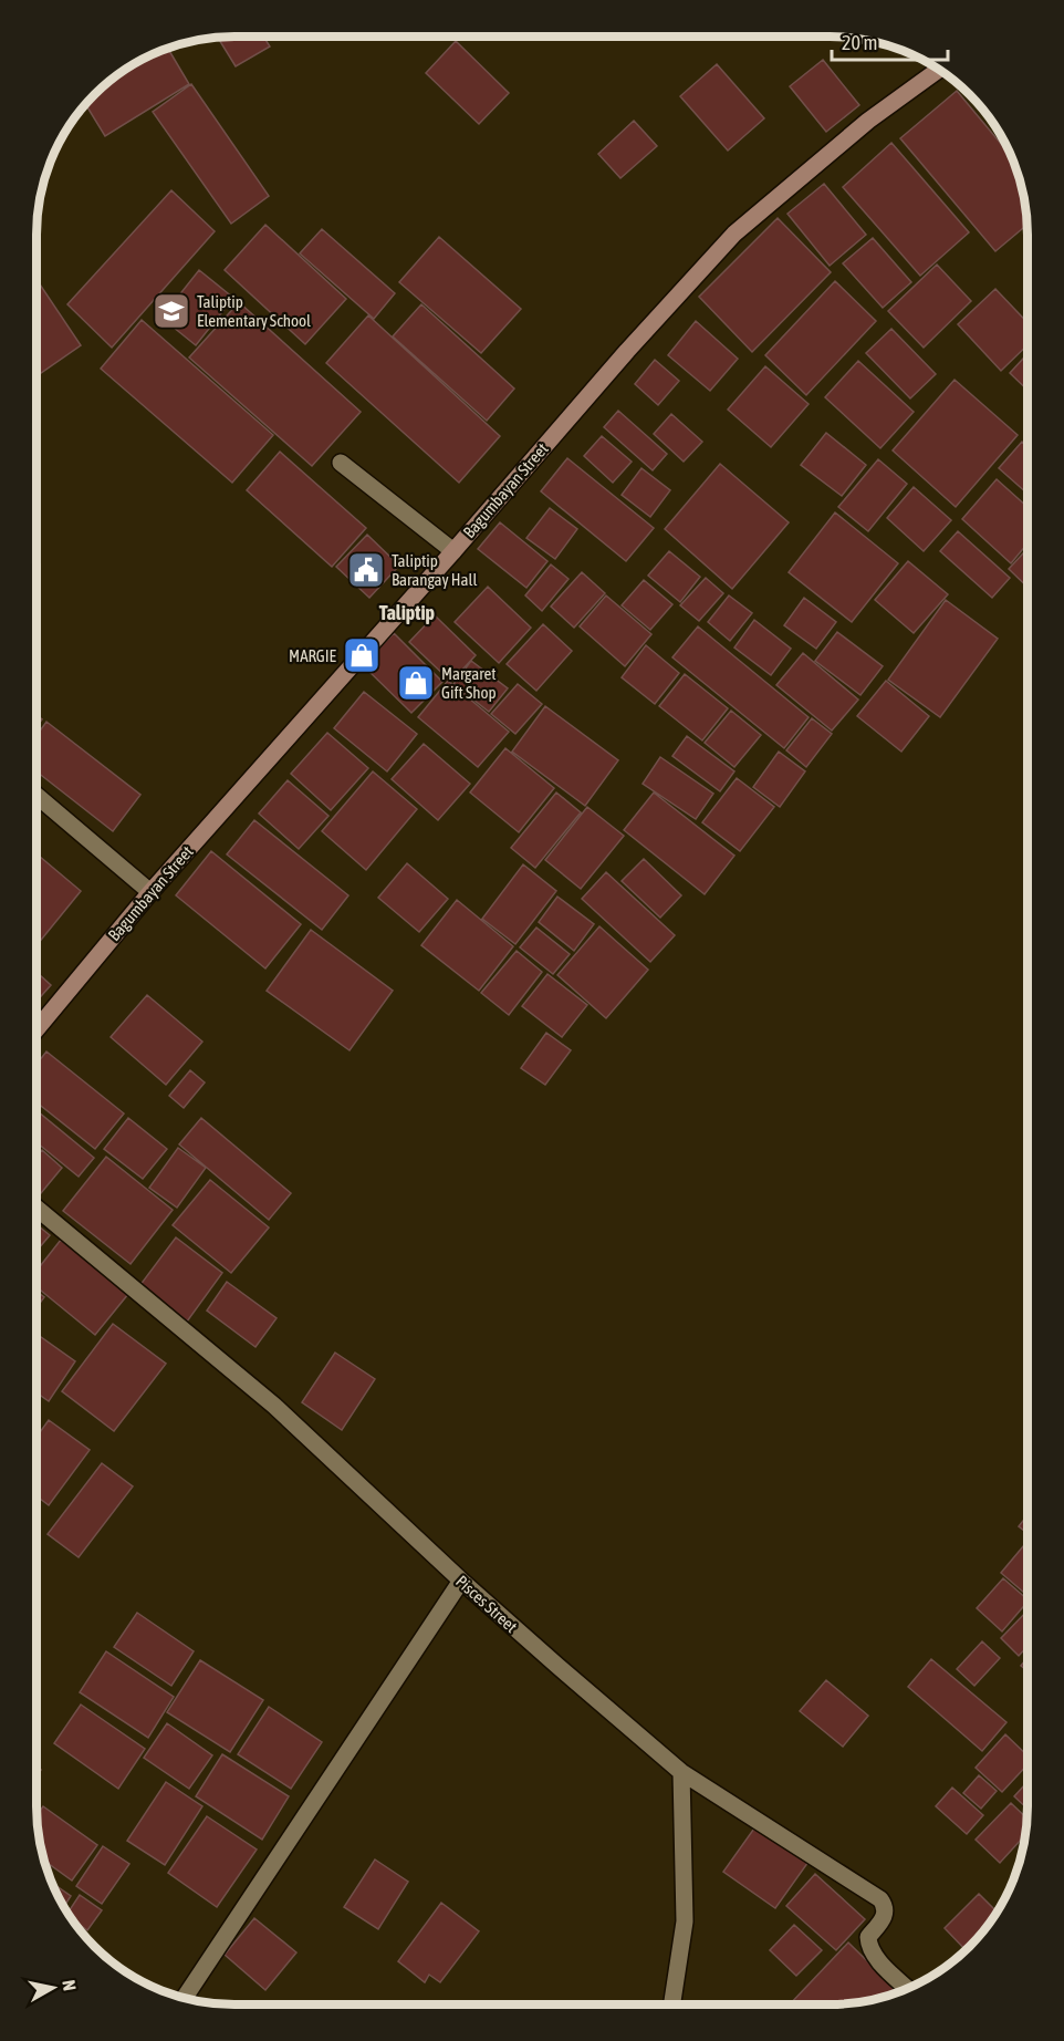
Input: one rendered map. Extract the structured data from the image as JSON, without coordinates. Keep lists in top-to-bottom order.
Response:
{
  "streets": {
    "main road": ["Bagumbayan Street"],
    "street": ["Pisces Street"]
  },
  "districts": ["Taliptip"],
  "places": {
    "school or university": ["Taliptip Elementary School"],
    "public building": ["Taliptip Barangay Hall"],
    "shop": ["MARGIE", "Margaret Gift Shop"]
  },
  "scale_bar": "20 m",
  "north": "right"
}
